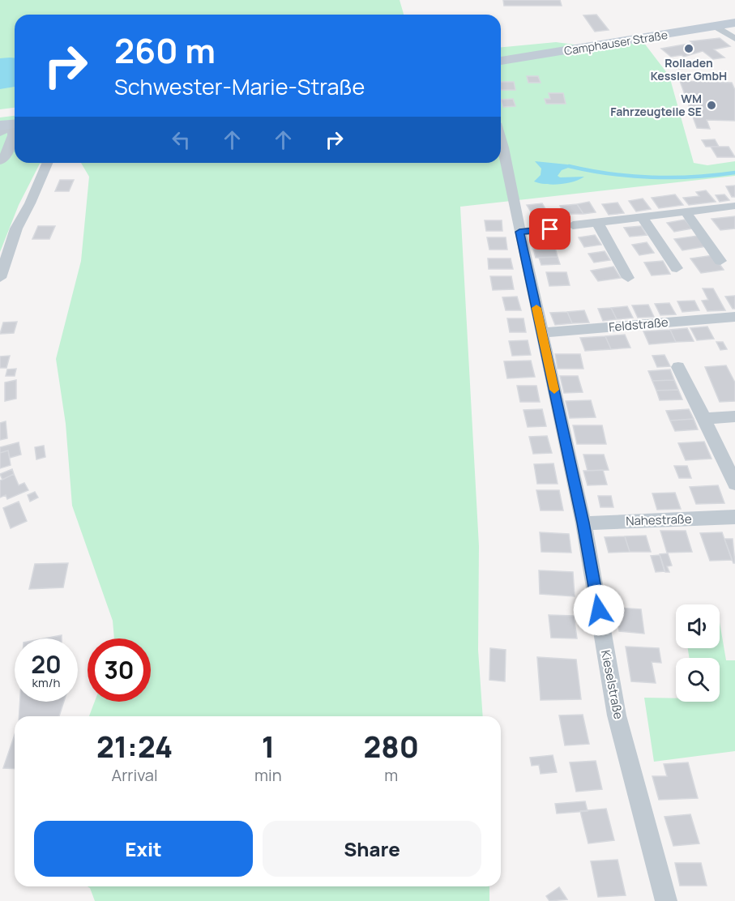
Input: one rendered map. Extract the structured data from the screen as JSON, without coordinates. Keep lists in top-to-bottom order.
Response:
{
  "streets": {
    "street": [
      "Camphauser Straße",
      "Feldstraße",
      "Nahestraße",
      "Kieselstraße"
    ]
  },
  "crossings": [
    ["Feldstraße", "Kieselstraße"],
    ["Nahestraße", "Kieselstraße"]
  ],
  "places": ["Rolladen Kessler GmbH", "WM Fahrzeugteile SE"],
  "page": {
    "turn": ["260 m", "Schwester-Marie-Straße"],
    "speed": "20 km/h",
    "limit": "30",
    "eta": [
      "21:24",
      "Arrival",
      "1",
      "min",
      "280",
      "m"
    ],
    "buttons": ["Exit", "Share"]
  }
}
